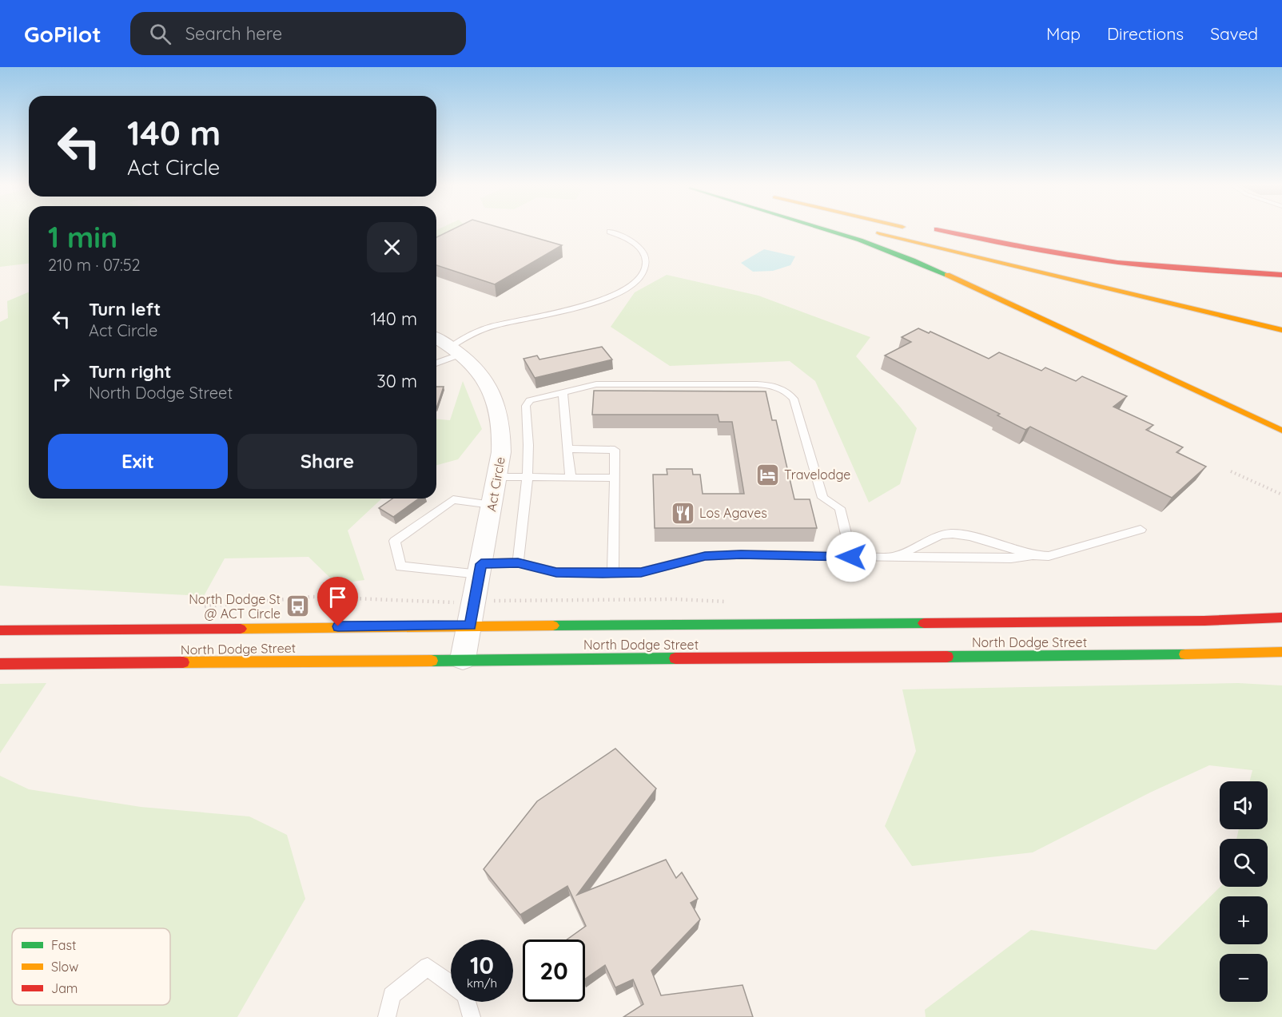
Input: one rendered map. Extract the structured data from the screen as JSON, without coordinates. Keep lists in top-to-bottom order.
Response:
{
  "streets": {
    "main road": ["North Dodge Street"],
    "street": ["Act Circle"]
  },
  "crossings": [
    ["Act Circle", "North Dodge Street"]
  ],
  "places": {
    "hotel": ["Travelodge"],
    "restaurant": ["Los Agaves"],
    "bus stop": ["North Dodge St @ ACT Circle"]
  },
  "legend": ["Fast", "Slow", "Jam"],
  "page": {
    "header": "GoPilot",
    "search": "Search here",
    "nav": ["Map", "Directions", "Saved"],
    "turn": ["140 m", "Act Circle"],
    "heading": ["1 min", "210 m · 07:52"],
    "list": [
      {
        "name": "Turn left",
        "note": "Act Circle",
        "value": "140 m"
      },
      {
        "name": "Turn right",
        "note": "North Dodge Street",
        "value": "30 m"
      }
    ],
    "buttons": ["Exit", "Share"],
    "map_buttons": ["+", "−"],
    "speed": "10 km/h",
    "limit": "20"
  }
}
